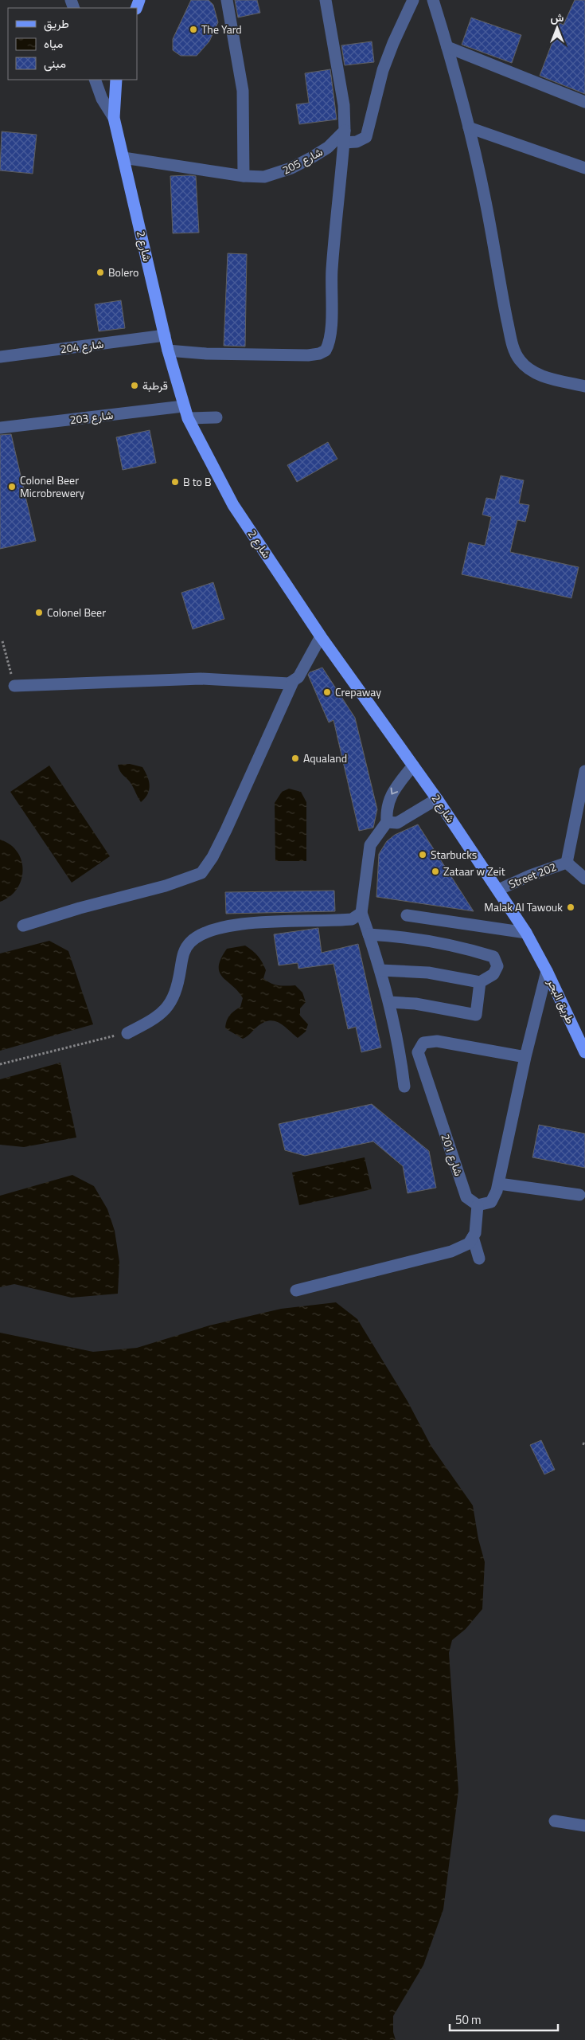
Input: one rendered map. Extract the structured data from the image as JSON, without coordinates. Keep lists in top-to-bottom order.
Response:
{
  "streets": {
    "main road": ["شارع 2", "طريق البحر"],
    "street": [
      "شارع 205",
      "شارع 204",
      "شارع 203",
      "Street 202",
      "شارع 201"
    ]
  },
  "crossings": [
    ["شارع 205", "شارع 2"],
    ["شارع 2", "شارع 204"],
    ["شارع 2", "شارع 203"],
    ["شارع 2", "Street 202"],
    ["شارع 2", "طريق البحر"]
  ],
  "places": [
    "The Yard",
    "Bolero",
    "قرطبة",
    "B to B",
    "Colonel Beer Microbrewery",
    "Colonel Beer",
    "Crepaway",
    "Aqualand",
    "Starbucks",
    "Zataar w Zeit",
    "Malak Al Tawouk"
  ],
  "legend": ["طريق", "مياه", "مبنى"],
  "scale_bar": "50 m",
  "north": "top"
}
